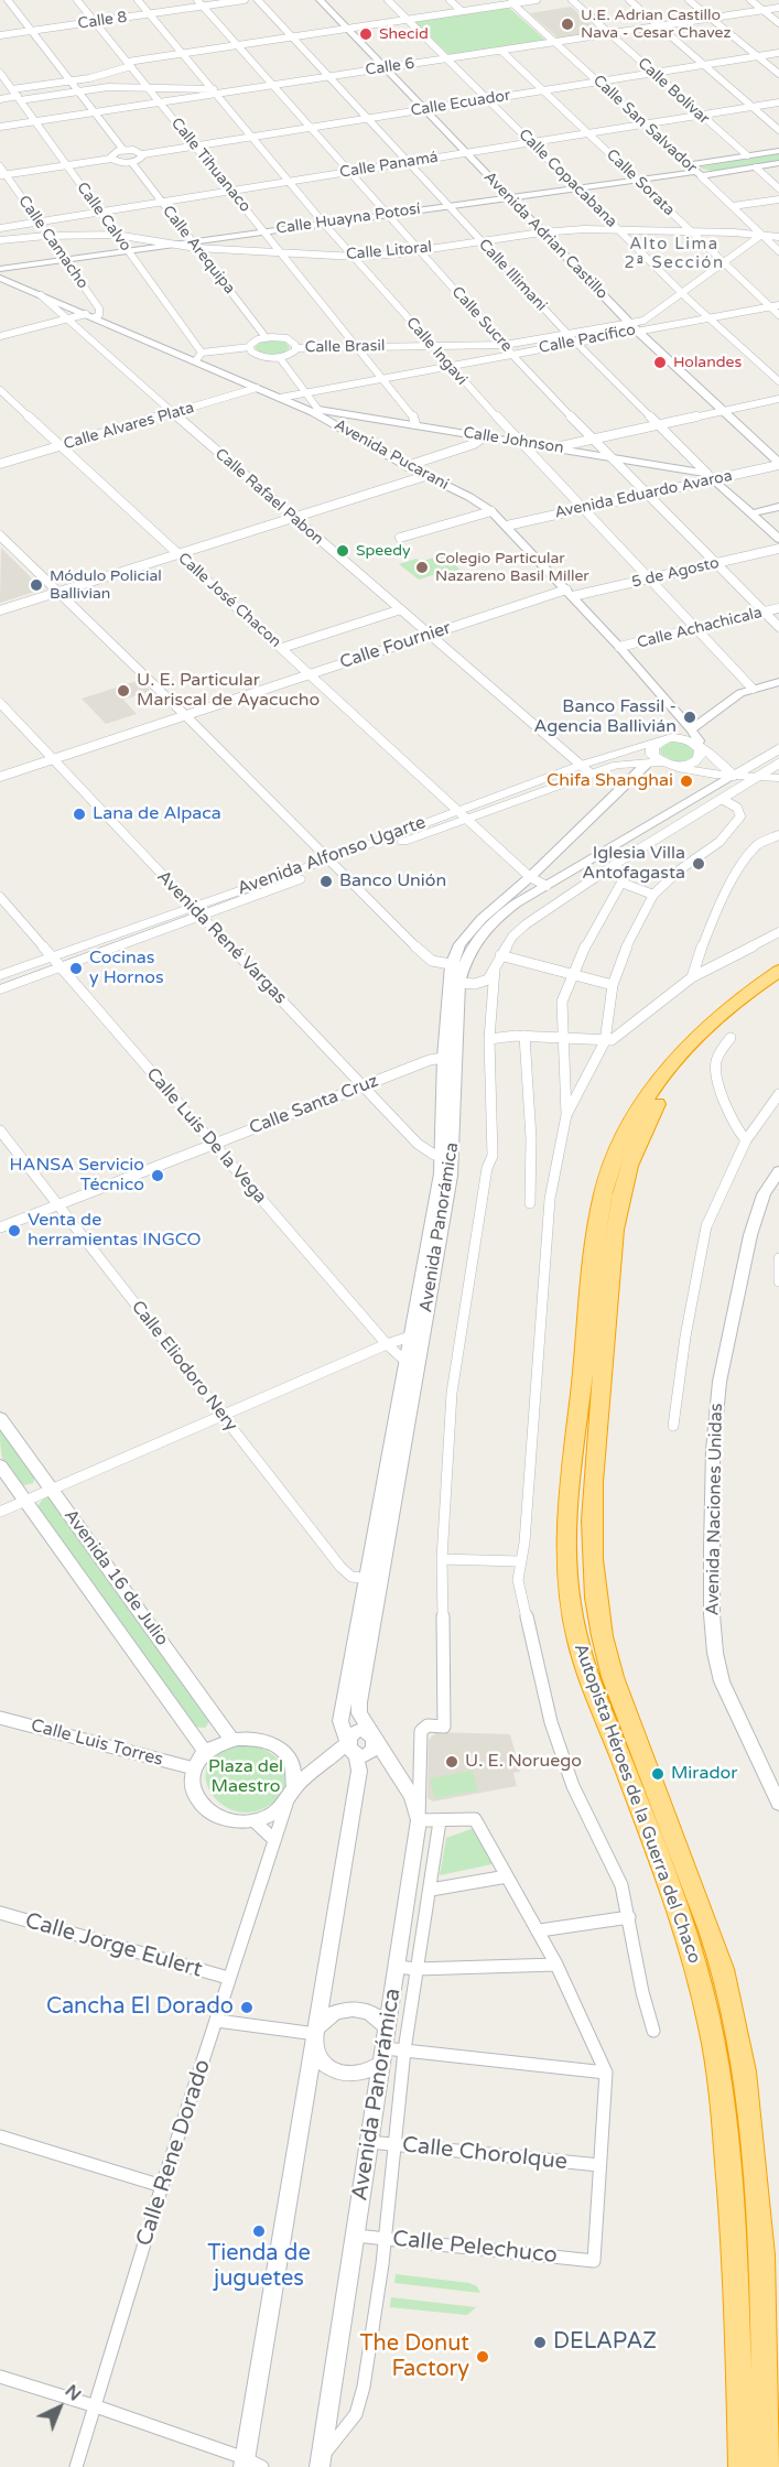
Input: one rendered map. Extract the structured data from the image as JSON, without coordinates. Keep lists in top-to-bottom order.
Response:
{
  "streets": {
    "highway": ["Autopista Héroes de la Guerra del Chaco"],
    "main road": ["Avenida Alfonso Ugarte"],
    "street": [
      "Calle 8",
      "Calle 6",
      "Calle Bolívar",
      "Calle Ecuador",
      "Calle San Salvador",
      "Calle Tihuanaco",
      "Calle Panamá",
      "Calle Copacabana",
      "Calle Sorata",
      "Calle Calvo",
      "Calle Huayna Potosí",
      "Avenida Adrian Castillo",
      "Calle Camacho",
      "Calle Arequipa",
      "Calle Litoral",
      "Calle Illimani",
      "Calle Sucre",
      "Calle Pacífico",
      "Calle Brasil",
      "Calle Ingavi",
      "Calle Alvares Plata",
      "Calle Johnson",
      "Avenida Pucarani",
      "Avenida Eduardo Avaroa",
      "Calle Rafael Pabon",
      "5 de Agosto",
      "Calle José Chacon",
      "Calle Achachicala",
      "Calle Fournier",
      "Avenida René Vargas",
      "Calle Santa Cruz",
      "Calle Luis De la Vega",
      "Avenida Panorámica",
      "Calle Eliodoro Nery",
      "Avenida Naciones Unidas",
      "Avenida 16 de Julio",
      "Calle Luis Torres",
      "Calle Jorge Eulert",
      "Calle Rene Dorado",
      "Calle Chorolque",
      "Calle Pelechuco"
    ]
  },
  "crossings": [
    ["Calle 8", "Calle Tihuanaco"],
    ["Calle 8", "Calle Sucre"],
    ["Calle 8", "Calle Ingavi"],
    ["Calle 6", "Calle Bolívar"],
    ["Calle 6", "Calle San Salvador"],
    ["Calle 6", "Calle Tihuanaco"],
    ["Calle 6", "Calle Copacabana"],
    ["Calle 6", "Calle Sorata"],
    ["Calle 6", "Calle Calvo"],
    ["Calle 6", "Avenida Adrian Castillo"],
    ["Calle 6", "Calle Illimani"],
    ["Calle 6", "Calle Sucre"],
    ["Calle 6", "Calle Ingavi"],
    ["Calle Bolívar", "Calle Ecuador"],
    ["Calle Bolívar", "Calle Panamá"],
    ["Calle Ecuador", "Calle San Salvador"],
    ["Calle Ecuador", "Calle Tihuanaco"],
    ["Calle Ecuador", "Calle Copacabana"],
    ["Calle Ecuador", "Calle Sorata"],
    ["Calle Ecuador", "Avenida Adrian Castillo"],
    ["Calle Ecuador", "Calle Illimani"],
    ["Calle Ecuador", "Calle Sucre"],
    ["Calle Ecuador", "Calle Ingavi"],
    ["Calle San Salvador", "Calle Panamá"],
    ["Calle San Salvador", "Calle Huayna Potosí"],
    ["Calle San Salvador", "Calle Litoral"],
    ["Calle San Salvador", "Calle Brasil"],
    ["Calle Tihuanaco", "Calle Panamá"],
    ["Calle Tihuanaco", "Calle Huayna Potosí"],
    ["Calle Tihuanaco", "Calle Litoral"],
    ["Calle Tihuanaco", "Calle Pacífico"],
    ["Calle Tihuanaco", "Calle Brasil"],
    ["Calle Tihuanaco", "Calle Johnson"],
    ["Calle Panamá", "Calle Copacabana"],
    ["Calle Panamá", "Calle Sorata"],
    ["Calle Panamá", "Calle Calvo"],
    ["Calle Panamá", "Avenida Adrian Castillo"],
    ["Calle Panamá", "Calle Camacho"],
    ["Calle Panamá", "Calle Arequipa"],
    ["Calle Panamá", "Calle Illimani"],
    ["Calle Panamá", "Calle Sucre"],
    ["Calle Panamá", "Calle Ingavi"],
    ["Calle Copacabana", "Calle Huayna Potosí"],
    ["Calle Copacabana", "Calle Litoral"],
    ["Calle Copacabana", "Calle Pacífico"],
    ["Calle Copacabana", "Calle Brasil"],
    ["Calle Sorata", "Calle Huayna Potosí"],
    ["Calle Sorata", "Calle Litoral"],
    ["Calle Sorata", "Calle Pacífico"],
    ["Calle Sorata", "Calle Brasil"],
    ["Calle Calvo", "Calle Huayna Potosí"],
    ["Calle Calvo", "Avenida Pucarani"],
    ["Calle Huayna Potosí", "Avenida Adrian Castillo"],
    ["Calle Huayna Potosí", "Calle Camacho"],
    ["Calle Huayna Potosí", "Calle Arequipa"],
    ["Calle Huayna Potosí", "Calle Litoral"],
    ["Calle Huayna Potosí", "Calle Illimani"],
    ["Calle Huayna Potosí", "Calle Sucre"],
    ["Calle Huayna Potosí", "Calle Ingavi"],
    ["Avenida Adrian Castillo", "Calle Litoral"],
    ["Avenida Adrian Castillo", "Calle Pacífico"],
    ["Avenida Adrian Castillo", "Calle Brasil"],
    ["Avenida Adrian Castillo", "Avenida Eduardo Avaroa"],
    ["Calle Camacho", "Avenida Pucarani"],
    ["Calle Arequipa", "Calle Litoral"],
    ["Calle Litoral", "Calle Illimani"],
    ["Calle Litoral", "Calle Sucre"],
    ["Calle Litoral", "Calle Brasil"],
    ["Calle Litoral", "Calle Ingavi"],
    ["Calle Illimani", "Calle Pacífico"],
    ["Calle Illimani", "Calle Brasil"],
    ["Calle Illimani", "Calle Johnson"],
    ["Calle Illimani", "Avenida Eduardo Avaroa"],
    ["Calle Sucre", "Calle Pacífico"],
    ["Calle Sucre", "Calle Brasil"],
    ["Calle Sucre", "Calle Johnson"],
    ["Calle Sucre", "Avenida Eduardo Avaroa"],
    ["Calle Sucre", "5 de Agosto"],
    ["Calle Sucre", "Calle Achachicala"],
    ["Calle Pacífico", "Calle Brasil"],
    ["Calle Pacífico", "Calle Ingavi"],
    ["Calle Pacífico", "Avenida Pucarani"],
    ["Calle Brasil", "Calle Ingavi"],
    ["Calle Ingavi", "Calle Johnson"],
    ["Calle Ingavi", "Avenida Eduardo Avaroa"],
    ["Calle Ingavi", "5 de Agosto"],
    ["Calle Ingavi", "Calle Achachicala"],
    ["Calle Alvares Plata", "Avenida Pucarani"],
    ["Calle Alvares Plata", "Calle Rafael Pabon"],
    ["Calle Alvares Plata", "Calle José Chacon"],
    ["Calle Johnson", "Avenida Pucarani"],
    ["Calle Johnson", "Avenida Eduardo Avaroa"],
    ["Avenida Pucarani", "Avenida Eduardo Avaroa"],
    ["Avenida Pucarani", "Calle Rafael Pabon"],
    ["Avenida Pucarani", "5 de Agosto"],
    ["Avenida Pucarani", "Calle Achachicala"],
    ["Avenida Pucarani", "Calle Fournier"],
    ["Avenida Pucarani", "Avenida Alfonso Ugarte"],
    ["Calle Rafael Pabon", "Calle Fournier"],
    ["Calle Rafael Pabon", "Avenida Alfonso Ugarte"],
    ["5 de Agosto", "Calle Fournier"],
    ["Calle José Chacon", "Calle Fournier"],
    ["Calle José Chacon", "Avenida Alfonso Ugarte"],
    ["Calle José Chacon", "Avenida Panorámica"],
    ["Calle Fournier", "Avenida René Vargas"],
    ["Avenida Alfonso Ugarte", "Avenida René Vargas"],
    ["Avenida Alfonso Ugarte", "Calle Luis De la Vega"],
    ["Avenida Alfonso Ugarte", "Avenida Panorámica"],
    ["Avenida René Vargas", "Calle Santa Cruz"],
    ["Avenida René Vargas", "Avenida Panorámica"],
    ["Calle Santa Cruz", "Calle Luis De la Vega"],
    ["Calle Santa Cruz", "Avenida Panorámica"],
    ["Calle Santa Cruz", "Calle Eliodoro Nery"],
    ["Calle Luis De la Vega", "Avenida Panorámica"],
    ["Avenida Panorámica", "Calle Eliodoro Nery"],
    ["Avenida Panorámica", "Calle Chorolque"],
    ["Avenida Panorámica", "Calle Pelechuco"],
    ["Avenida 16 de Julio", "Calle Luis Torres"],
    ["Avenida 16 de Julio", "Calle Rene Dorado"],
    ["Calle Luis Torres", "Calle Rene Dorado"],
    ["Calle Jorge Eulert", "Calle Rene Dorado"],
    ["Calle Chorolque", "Calle Pelechuco"]
  ],
  "districts": ["Alto Lima 2ª Sección"],
  "parks": ["Plaza del Maestro"],
  "places": [
    "U.E. Adrian Castillo Nava - Cesar Chavez",
    "Shecid",
    "Holandes",
    "Speedy",
    "Colegio Particular Nazareno Basil Miller",
    "Módulo Policial Ballivian",
    "U. E. Particular Mariscal de Ayacucho",
    "Banco Fassil - Agencia Ballivián",
    "Chifa Shanghai",
    "Lana de Alpaca",
    "Iglesia Villa Antofagasta",
    "Banco Unión",
    "Cocinas y Hornos",
    "HANSA Servicio Técnico",
    "Venta de herramientas INGCO",
    "U. E. Noruego",
    "Mirador",
    "Cancha El Dorado",
    "Tienda de juguetes",
    "DELAPAZ",
    "The Donut Factory"
  ],
  "north": "top right"
}
